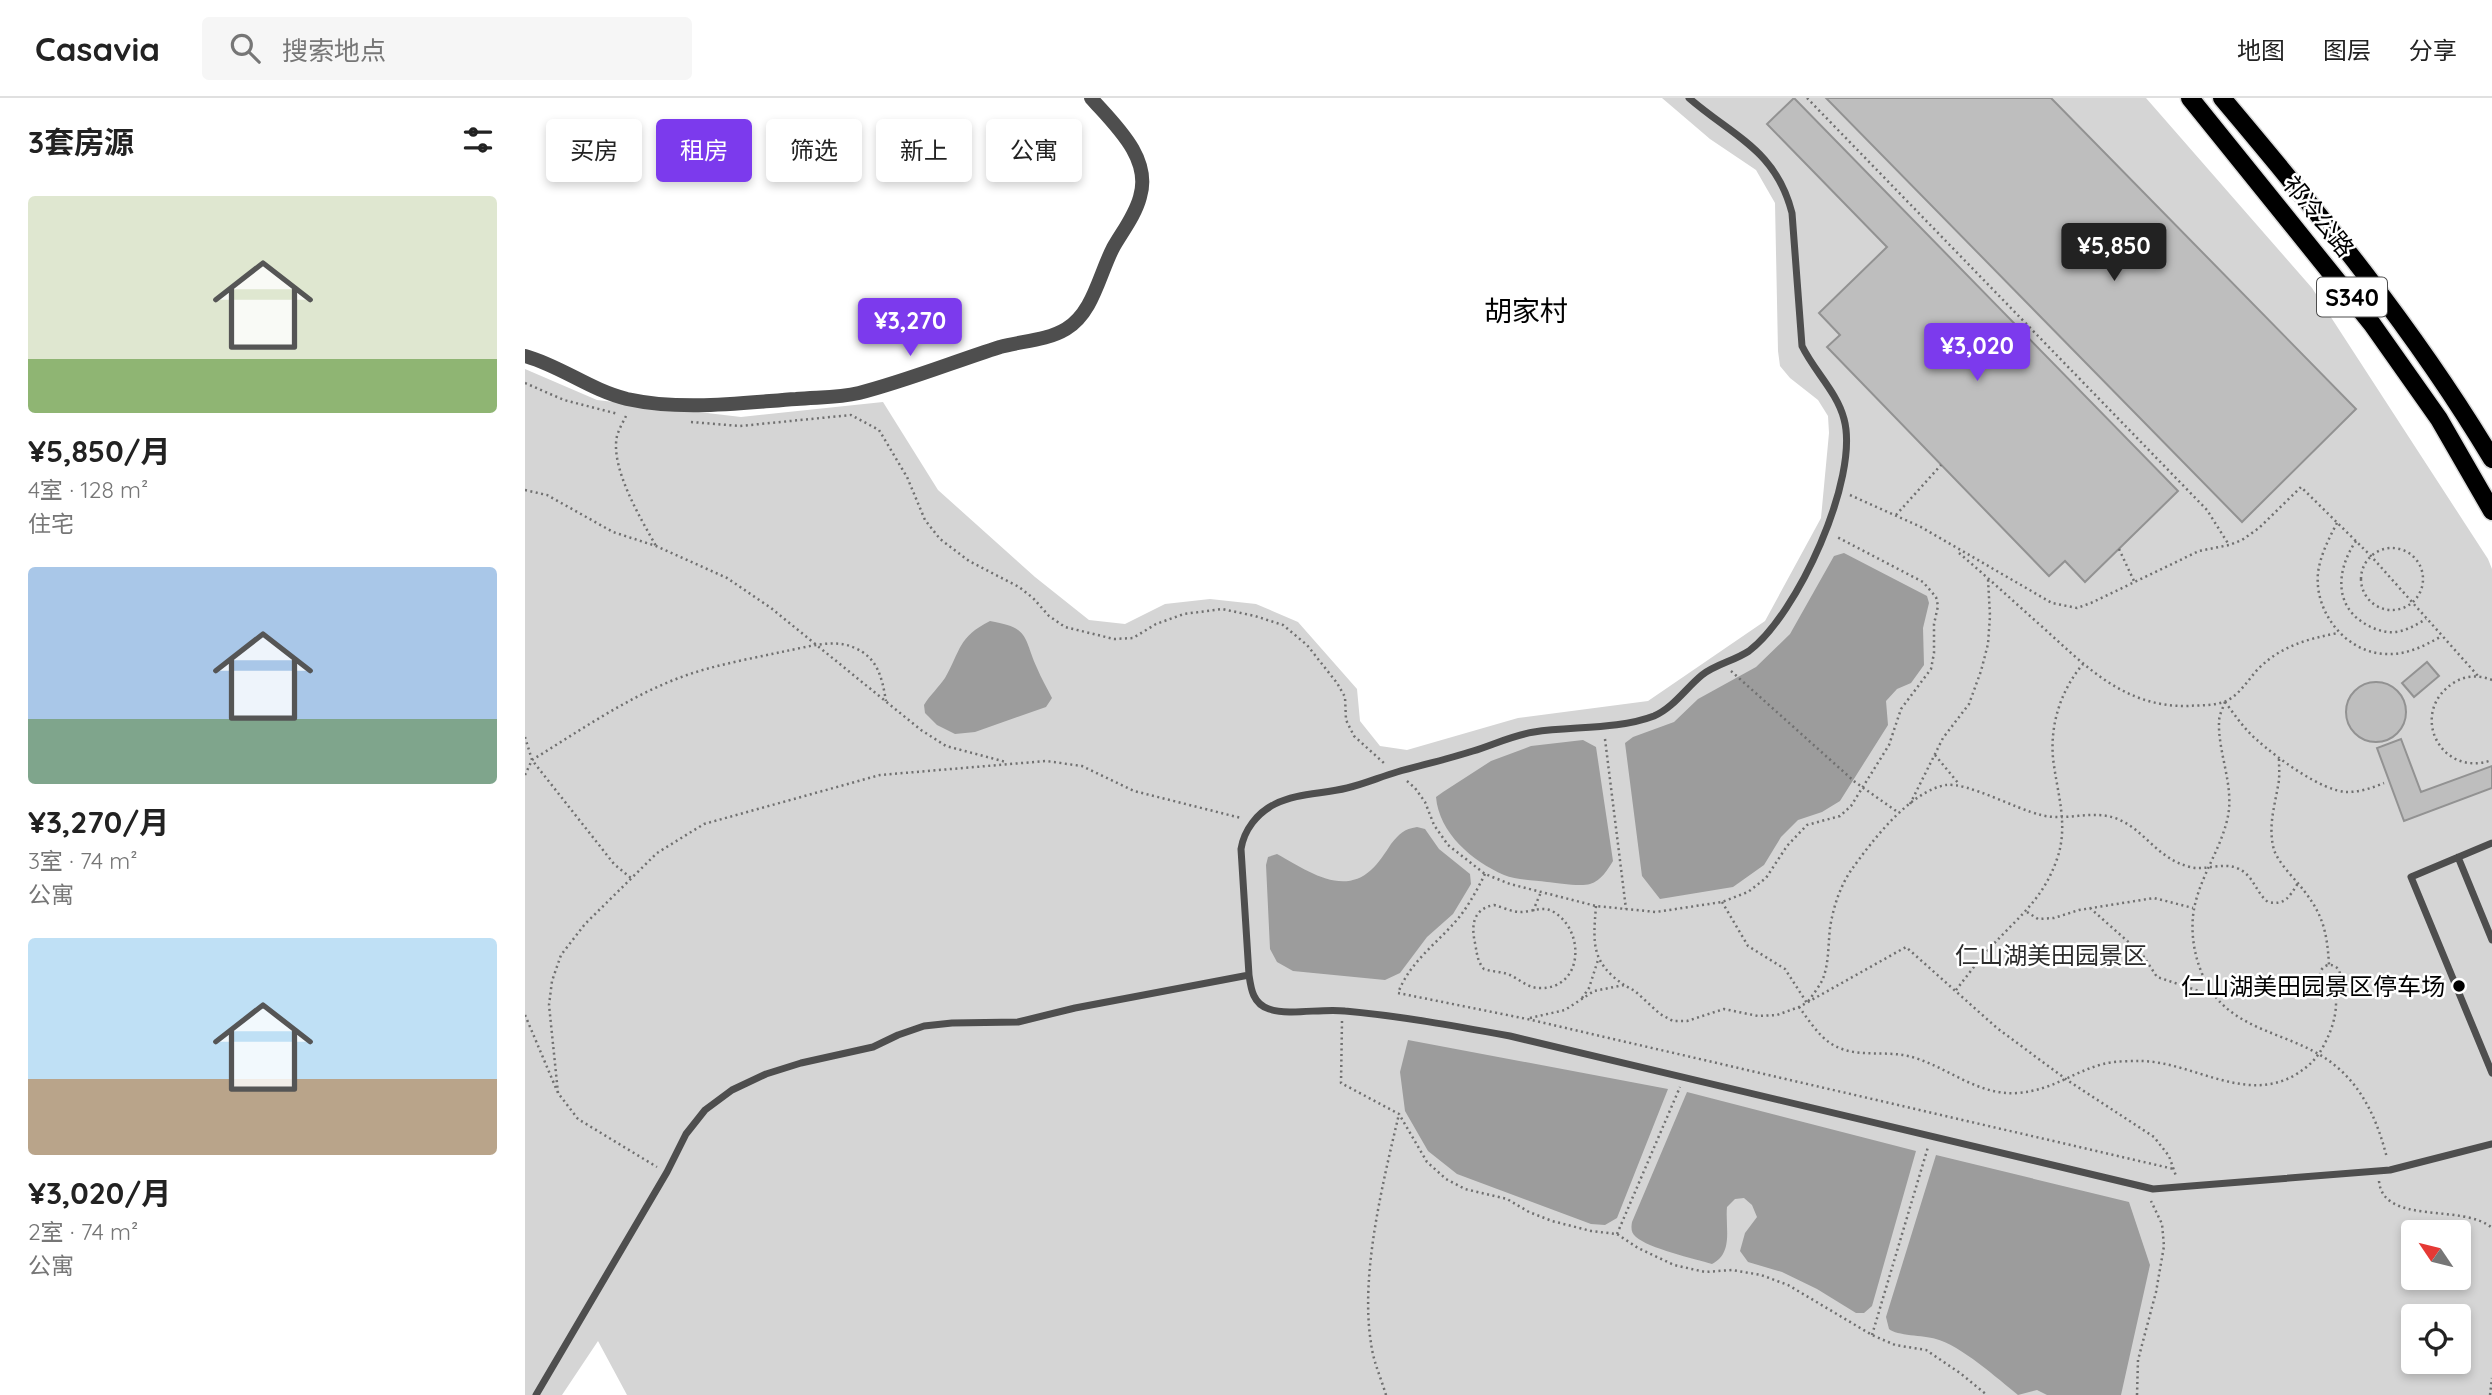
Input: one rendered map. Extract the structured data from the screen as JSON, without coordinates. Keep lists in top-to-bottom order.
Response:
{
  "streets": {
    "main road": ["祁冷公路", "S340"]
  },
  "districts": ["胡家村"],
  "parks": ["仁山湖美田园景区"],
  "places": ["仁山湖美田园景区停车场"],
  "north": "top left",
  "page": {
    "header": "Casavia",
    "search": "搜索地点",
    "nav": ["地图", "图层", "分享"],
    "heading": "3套房源",
    "chip": [
      "买房",
      "租房",
      "筛选",
      "新上",
      "公寓"
    ],
    "list": [
      {
        "name": "¥5,850/月",
        "note": "4室 · 128 m² · 住宅"
      },
      {
        "name": "¥3,270/月",
        "note": "3室 · 74 m² · 公寓"
      },
      {
        "name": "¥3,020/月",
        "note": "2室 · 74 m² · 公寓"
      }
    ],
    "price": ["¥5,850", "¥3,270", "¥3,020"]
  }
}
